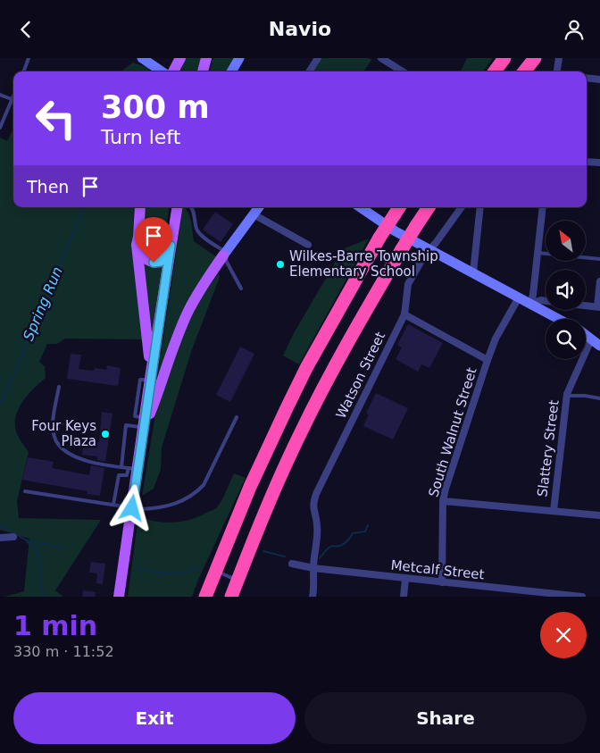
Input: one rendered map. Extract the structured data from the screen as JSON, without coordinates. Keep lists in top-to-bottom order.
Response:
{
  "streets": {
    "street": [
      "Watson Street",
      "South Walnut Street",
      "Slattery Street",
      "Metcalf Street"
    ]
  },
  "crossings": [
    ["Watson Street", "Metcalf Street"],
    ["South Walnut Street", "Metcalf Street"]
  ],
  "water": ["Spring Run"],
  "places": ["Wilkes-Barre Township Elementary School", "Four Keys Plaza"],
  "north": "top left",
  "page": {
    "header": "Navio",
    "turn": ["300 m", "Turn left"],
    "then": "Then",
    "heading": ["1 min", "330 m · 11:52"],
    "buttons": ["Exit", "Share"]
  }
}
